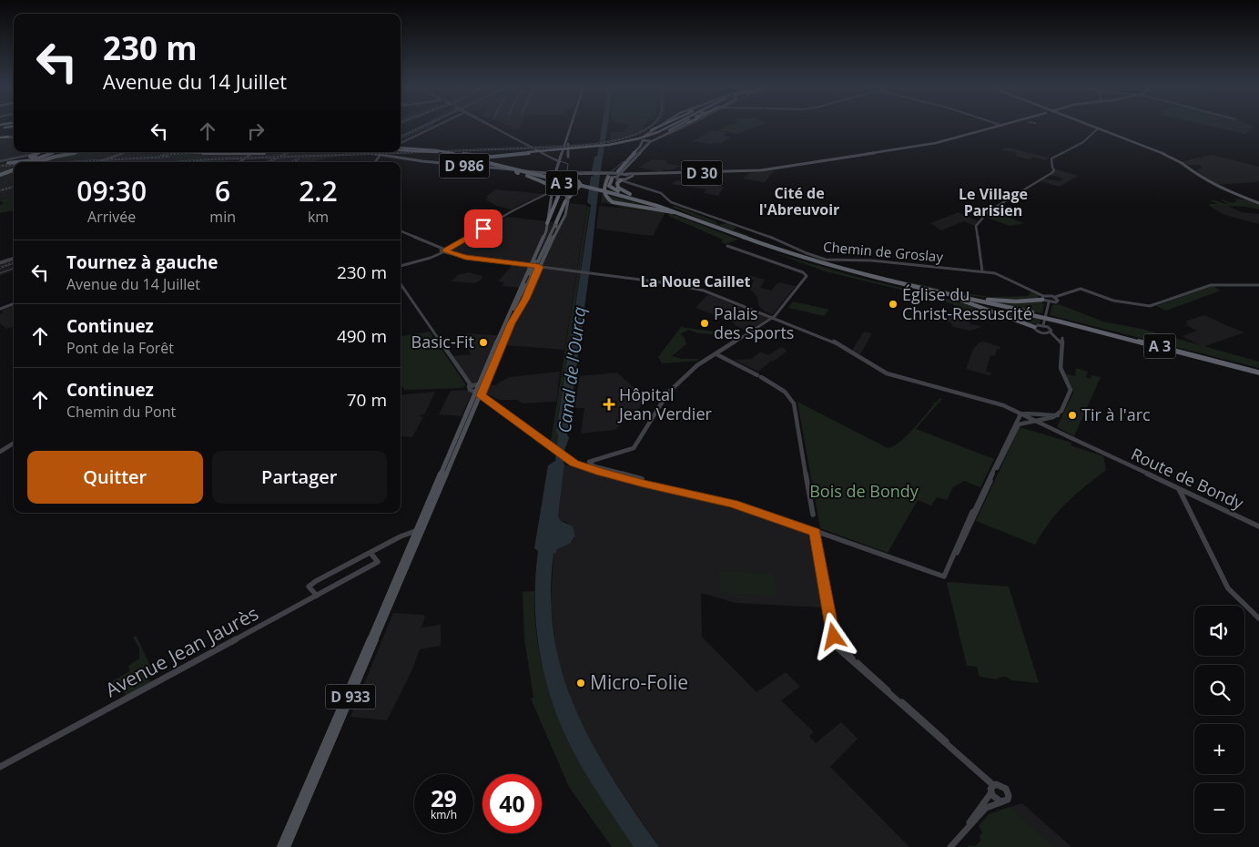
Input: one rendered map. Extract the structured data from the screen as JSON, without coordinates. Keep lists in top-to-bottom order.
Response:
{
  "streets": {
    "highway": ["A 3"],
    "main road": ["D 986", "D 30", "D 933"],
    "street": ["Chemin de Groslay", "Route de Bondy", "Avenue Jean Jaurès"]
  },
  "districts": ["Cité de l'Abreuvoir", "Le Village Parisien", "La Noue Caillet"],
  "water": ["Canal de l'Ourcq"],
  "parks": ["Bois de Bondy"],
  "places": {
    "other": [
      "Église du Christ-Ressuscité",
      "Palais des Sports",
      "Basic-Fit",
      "Tir à l'arc",
      "Micro-Folie"
    ],
    "health": ["Hôpital Jean Verdier"]
  },
  "page": {
    "turn": ["230 m", "Avenue du 14 Juillet"],
    "eta": [
      "09:30",
      "Arrivée",
      "6",
      "min",
      "2.2",
      "km"
    ],
    "list": [
      {
        "name": "Tournez à gauche",
        "note": "Avenue du 14 Juillet",
        "value": "230 m"
      },
      {
        "name": "Continuez",
        "note": "Pont de la Forêt",
        "value": "490 m"
      },
      {
        "name": "Continuez",
        "note": "Chemin du Pont",
        "value": "70 m"
      }
    ],
    "buttons": ["Quitter", "Partager"],
    "map_buttons": ["+", "−"],
    "speed": "29 km/h",
    "limit": "40"
  }
}
